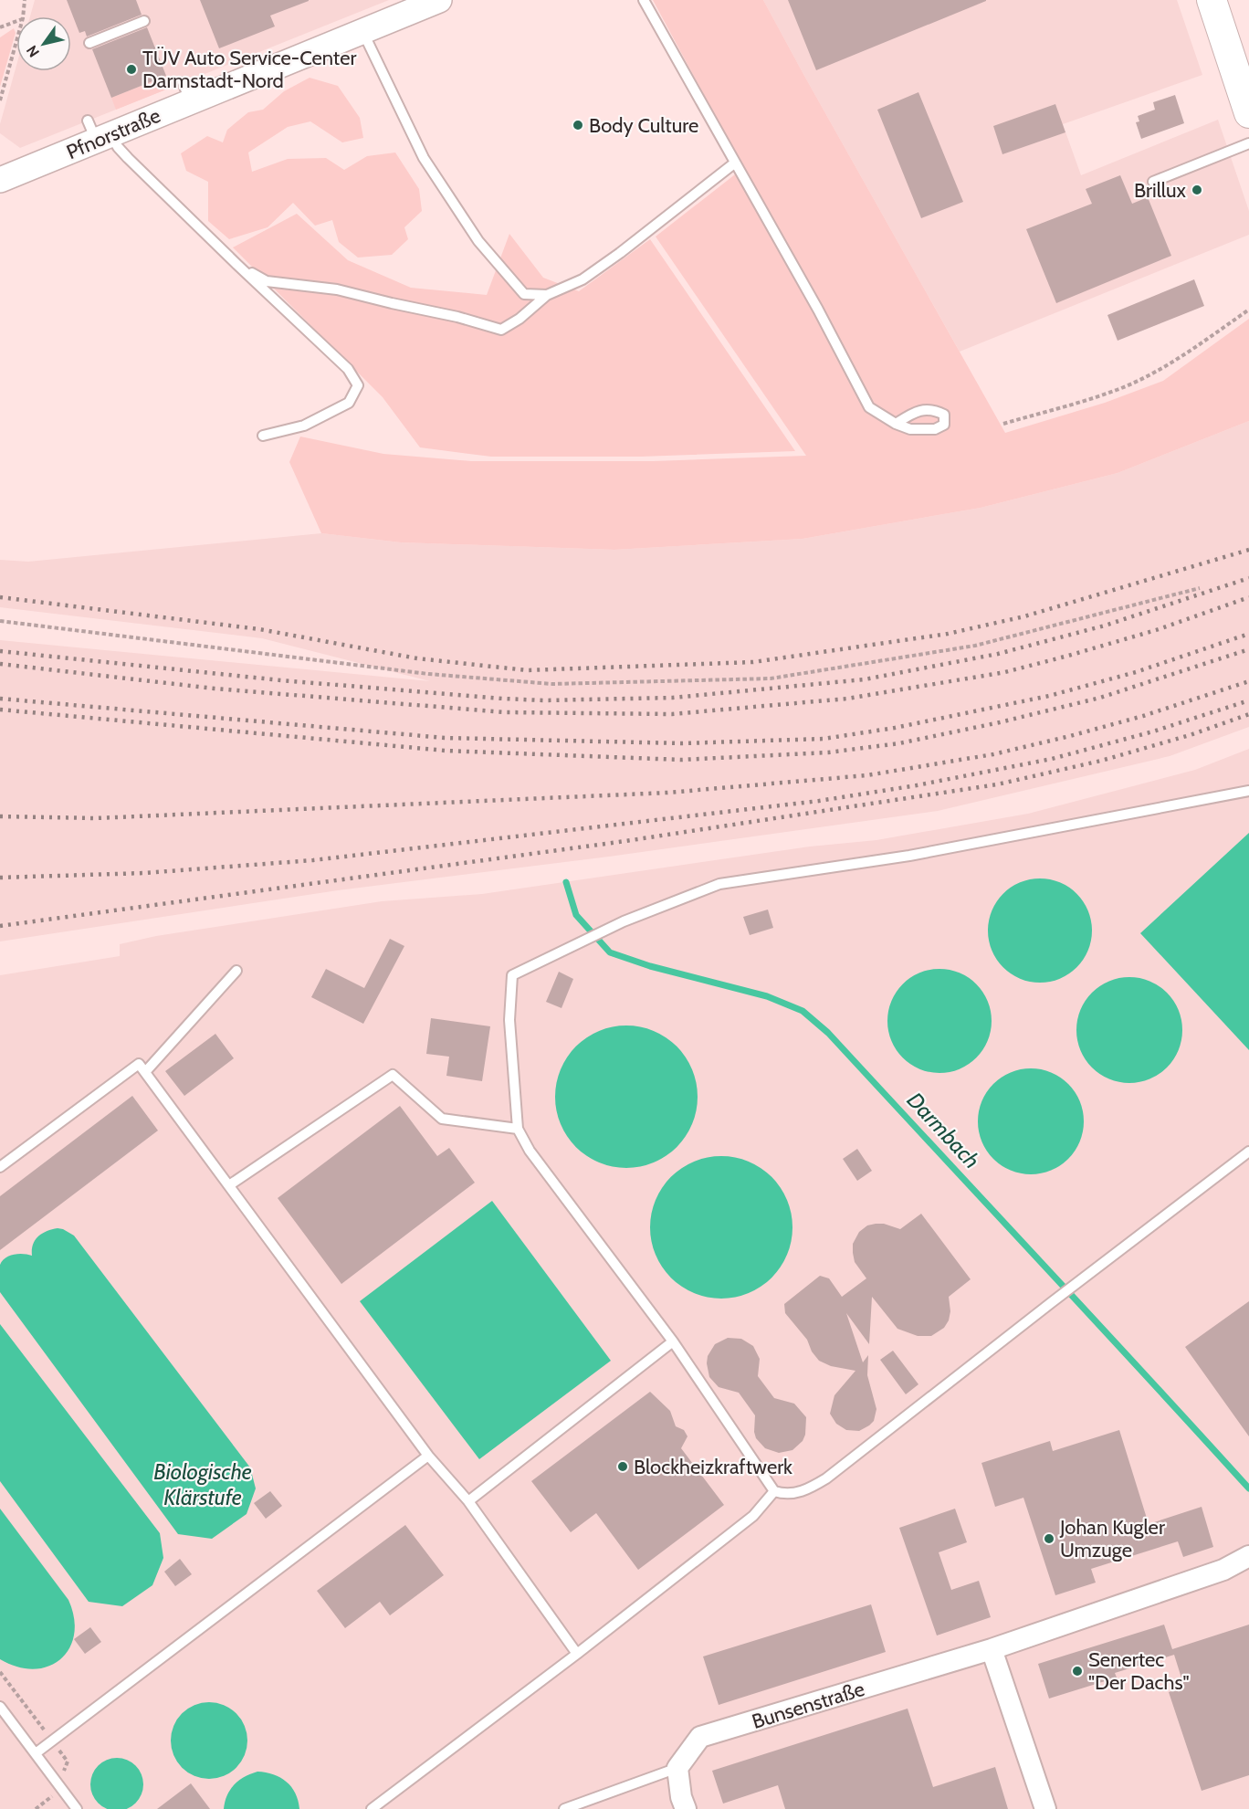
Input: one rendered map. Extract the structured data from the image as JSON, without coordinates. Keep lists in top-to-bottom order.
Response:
{
  "streets": {
    "street": ["Pfnorstraße", "Bunsenstraße"]
  },
  "water": ["Darmbach", "Biologische Klärstufe"],
  "places": [
    "TÜV Auto Service-Center Darmstadt-Nord",
    "Body Culture",
    "Brillux",
    "Blockheizkraftwerk",
    "Johan Kugler Umzuge",
    "Senertec \"Der Dachs\""
  ],
  "north": "bottom left"
}
